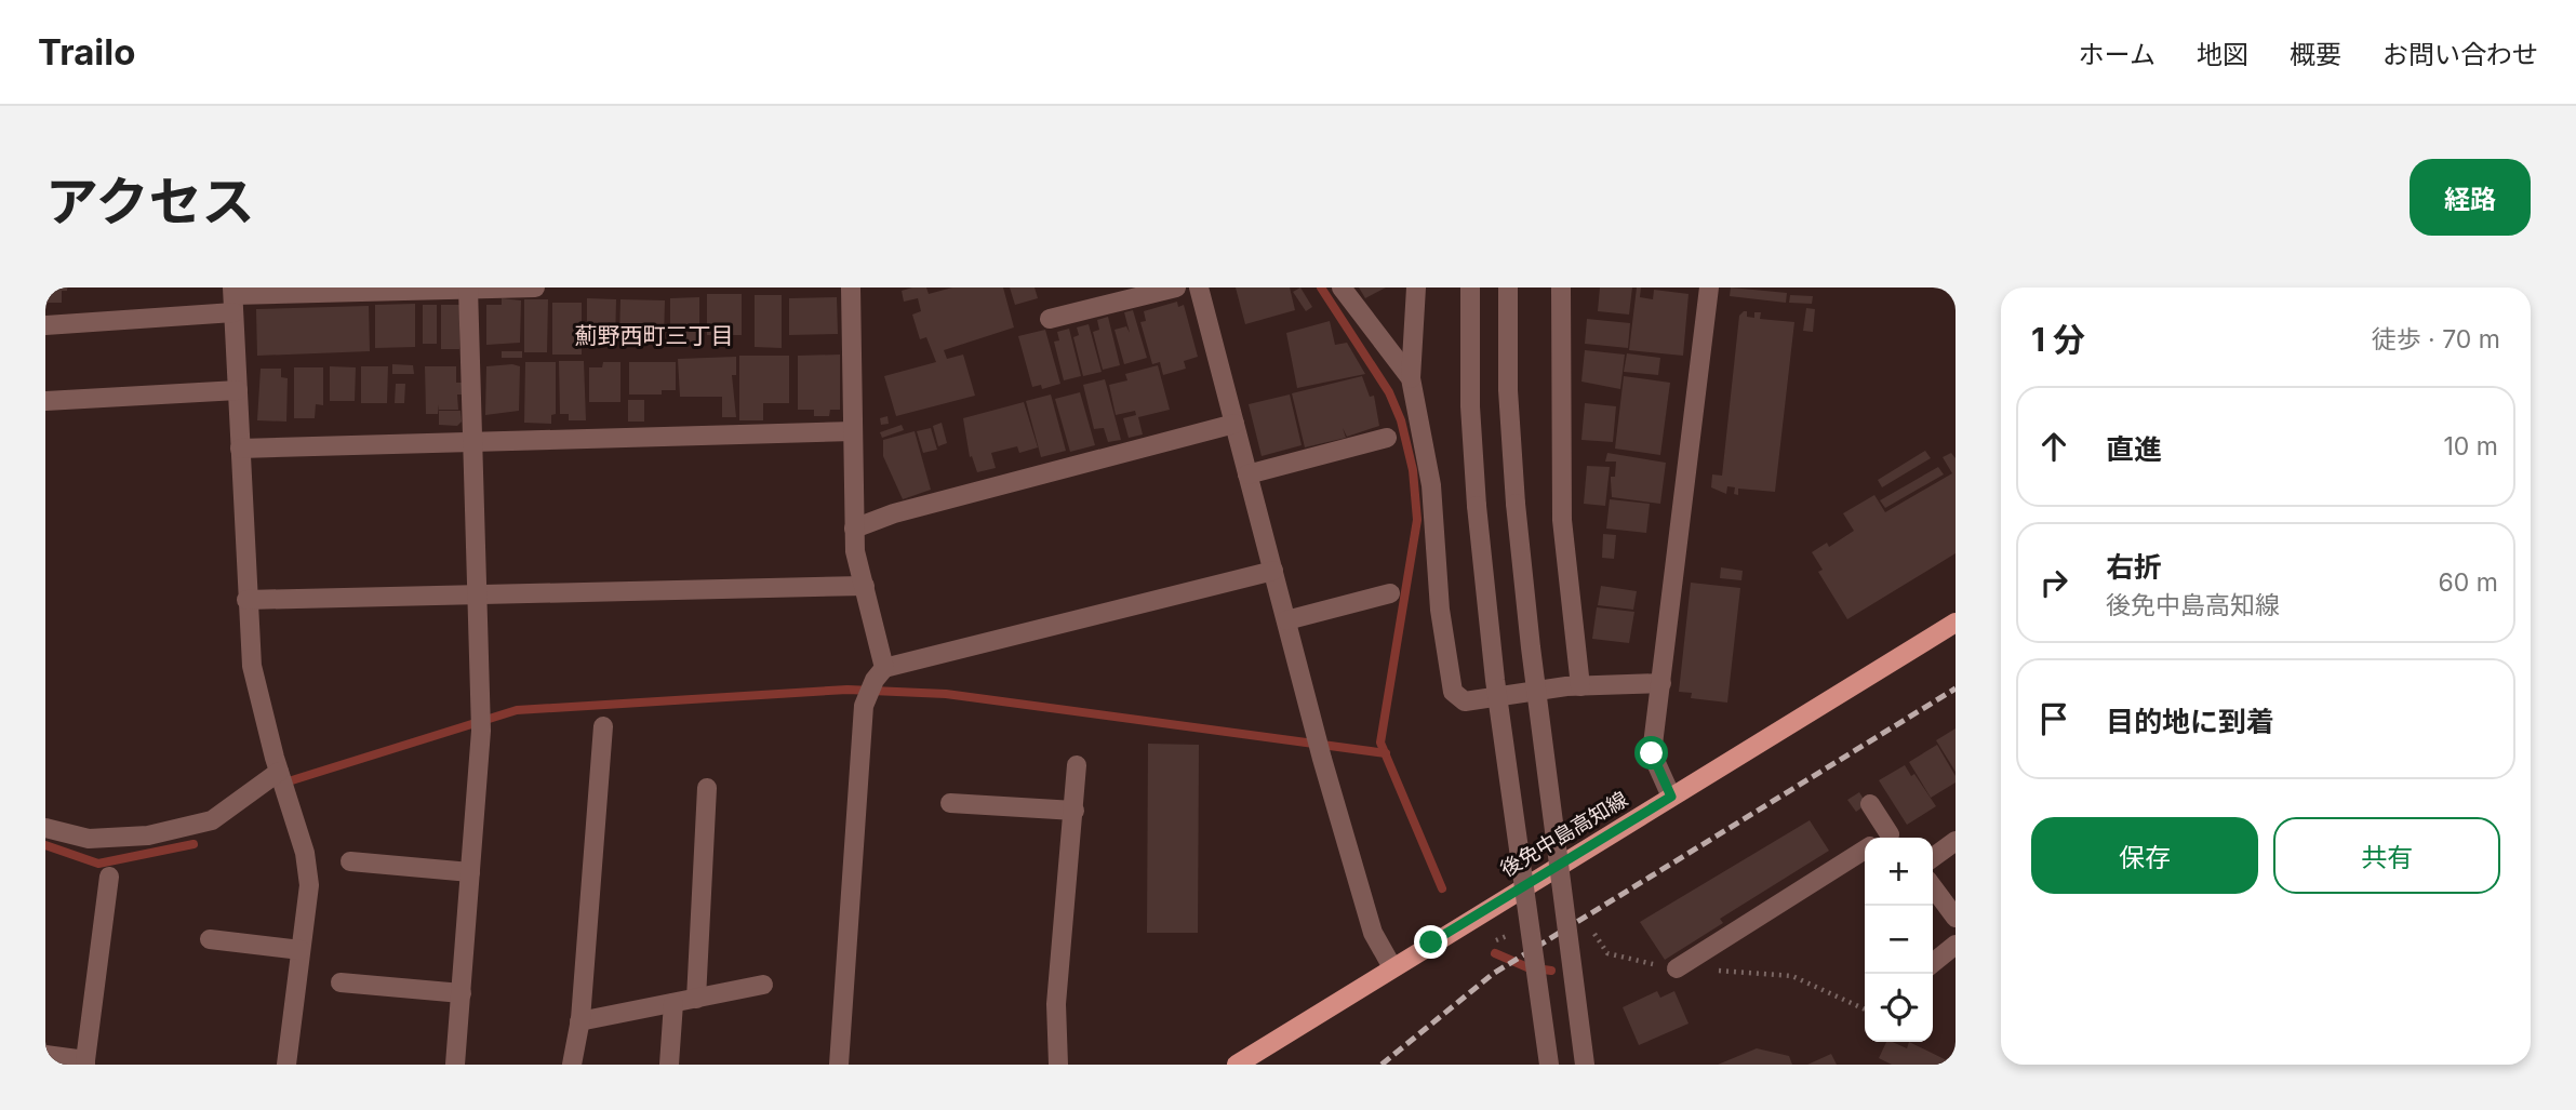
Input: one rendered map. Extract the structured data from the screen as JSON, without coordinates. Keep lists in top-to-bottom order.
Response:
{
  "streets": {
    "main road": ["後免中島高知線"]
  },
  "districts": ["薊野西町三丁目"],
  "page": {
    "header": "Trailo",
    "nav": [
      "ホーム",
      "地図",
      "概要",
      "お問い合わせ"
    ],
    "title": "アクセス",
    "buttons": [
      "経路",
      ["保存", "共有"]
    ],
    "heading": ["1 分", "徒歩 · 70 m"],
    "list": [
      ["直進", "10 m"],
      ["右折", "後免中島高知線", "60 m"],
      "目的地に到着"
    ],
    "map_buttons": ["+", "−"]
  }
}
